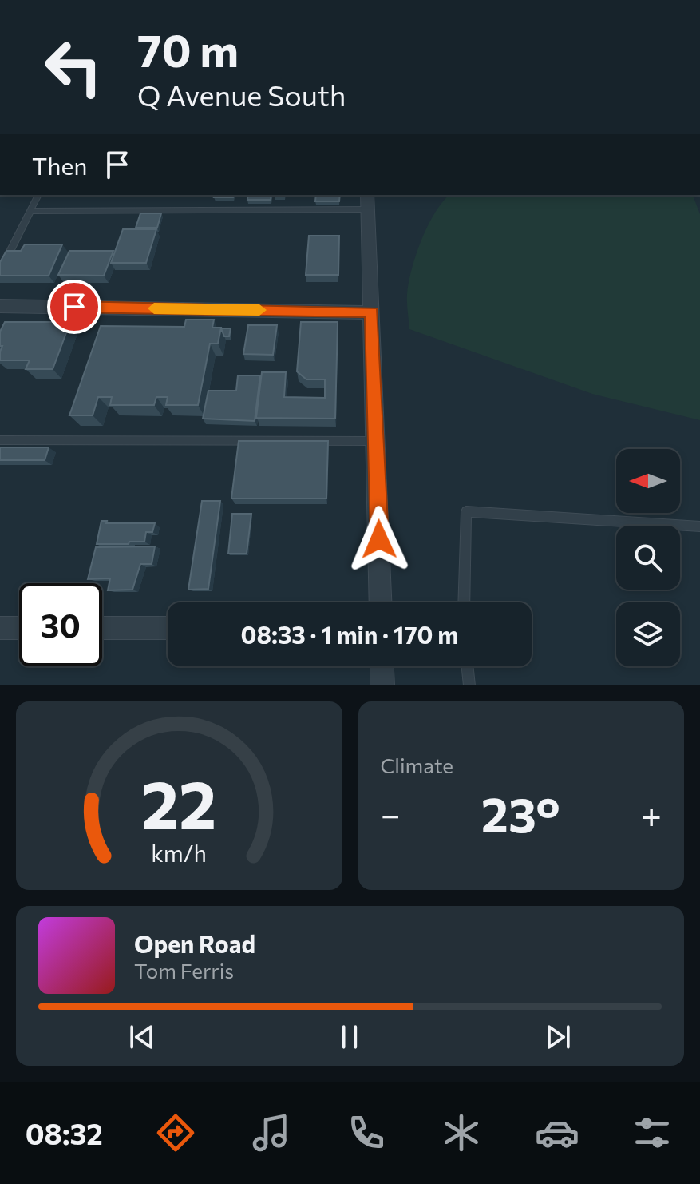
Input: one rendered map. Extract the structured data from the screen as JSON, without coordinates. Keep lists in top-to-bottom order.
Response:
{
  "north": "left",
  "page": {
    "turn": ["70 m", "Q Avenue South"],
    "then": "Then",
    "limit": "30",
    "trip": "08:33 · 1 min · 170 m",
    "tile": "Climate",
    "heat": ["−", "23°", "+"],
    "song": ["Open Road", "Tom Ferris"],
    "tabs": "08:32",
    "gauge": ["22", "km/h"]
  }
}
